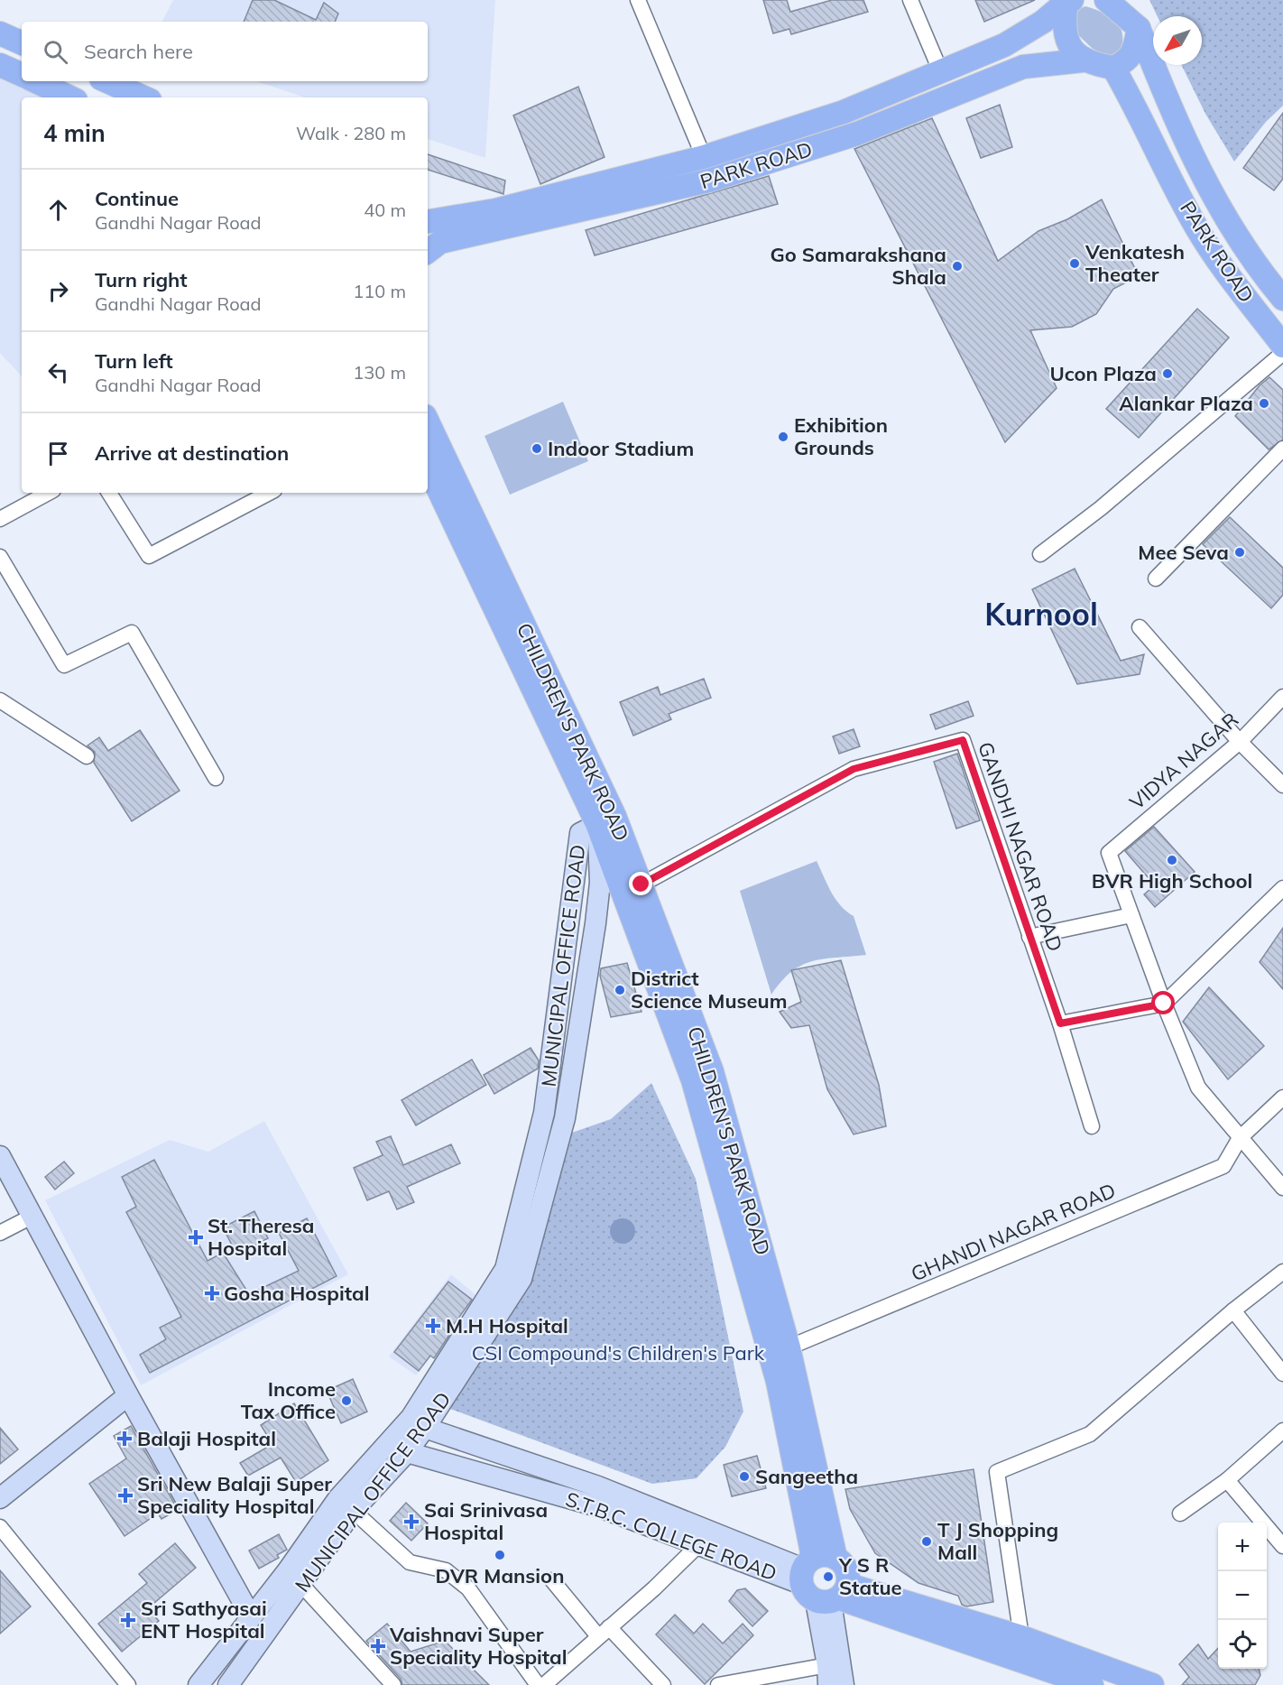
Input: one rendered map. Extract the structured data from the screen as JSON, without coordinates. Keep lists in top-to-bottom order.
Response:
{
  "streets": {
    "main road": [
      "PARK ROAD",
      "CHILDREN'S PARK ROAD",
      "MUNICIPAL OFFICE ROAD",
      "S.T.B.C. COLLEGE ROAD"
    ],
    "street": ["VIDYA NAGAR", "GANDHI NAGAR ROAD", "GHANDI NAGAR ROAD"]
  },
  "crossings": [
    ["CHILDREN'S PARK ROAD", "GANDHI NAGAR ROAD"],
    ["CHILDREN'S PARK ROAD", "MUNICIPAL OFFICE ROAD"],
    ["CHILDREN'S PARK ROAD", "GHANDI NAGAR ROAD"],
    ["CHILDREN'S PARK ROAD", "S.T.B.C. COLLEGE ROAD"],
    ["MUNICIPAL OFFICE ROAD", "S.T.B.C. COLLEGE ROAD"]
  ],
  "districts": ["Kurnool"],
  "parks": ["CSI Compound's Children's Park"],
  "places": {
    "other": [
      "Venkatesh Theater",
      "Go Samarakshana Shala",
      "Ucon Plaza",
      "Alankar Plaza",
      "Exhibition Grounds",
      "Indoor Stadium",
      "Mee Seva",
      "BVR High School",
      "District Science Museum",
      "Income Tax Office",
      "Sangeetha",
      "T J Shopping Mall",
      "DVR Mansion",
      "Y S R Statue"
    ],
    "health": [
      "St. Theresa Hospital",
      "Gosha Hospital",
      "M.H Hospital",
      "Balaji Hospital",
      "Sri New Balaji Super Speciality Hospital",
      "Sai Srinivasa Hospital",
      "Sri Sathyasai ENT Hospital",
      "Vaishnavi Super Speciality Hospital"
    ]
  },
  "north": "bottom left",
  "page": {
    "search": "Search here",
    "heading": ["4 min", "Walk · 280 m"],
    "list": [
      ["Continue", "Gandhi Nagar Road", "40 m"],
      ["Turn right", "Gandhi Nagar Road", "110 m"],
      ["Turn left", "Gandhi Nagar Road", "130 m"],
      "Arrive at destination"
    ],
    "map_buttons": ["+", "−"]
  }
}
